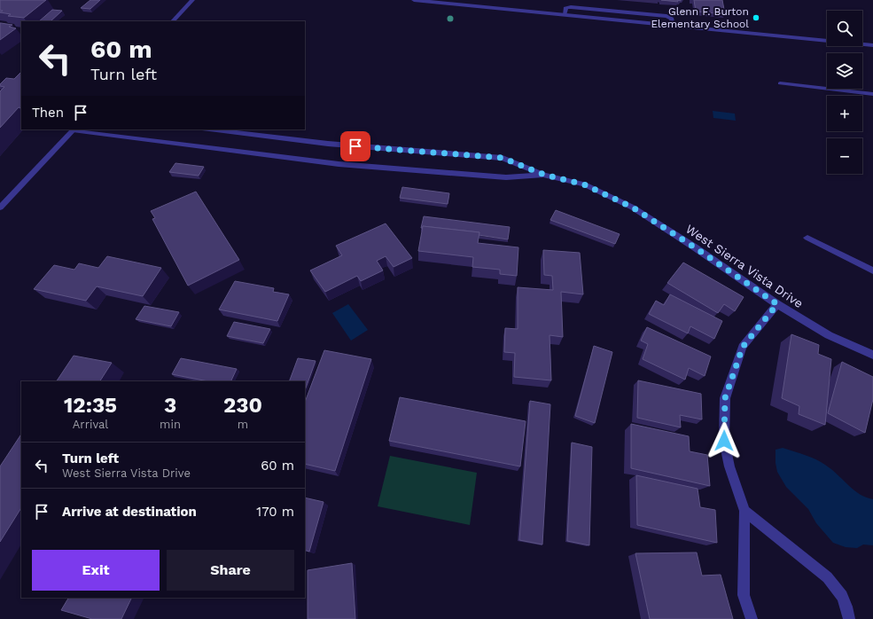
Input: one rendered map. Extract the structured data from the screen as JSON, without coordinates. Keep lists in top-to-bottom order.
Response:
{
  "streets": {
    "street": ["West Sierra Vista Drive"]
  },
  "places": ["Glenn F. Burton Elementary School"],
  "page": {
    "map_buttons": ["+", "−"],
    "turn": ["60 m", "Turn left"],
    "then": "Then",
    "eta": [
      "12:35",
      "Arrival",
      "3",
      "min",
      "230",
      "m"
    ],
    "list": [
      {
        "name": "Turn left",
        "note": "West Sierra Vista Drive",
        "value": "60 m"
      },
      {
        "name": "Arrive at destination",
        "value": "170 m"
      }
    ],
    "buttons": ["Exit", "Share"]
  }
}
